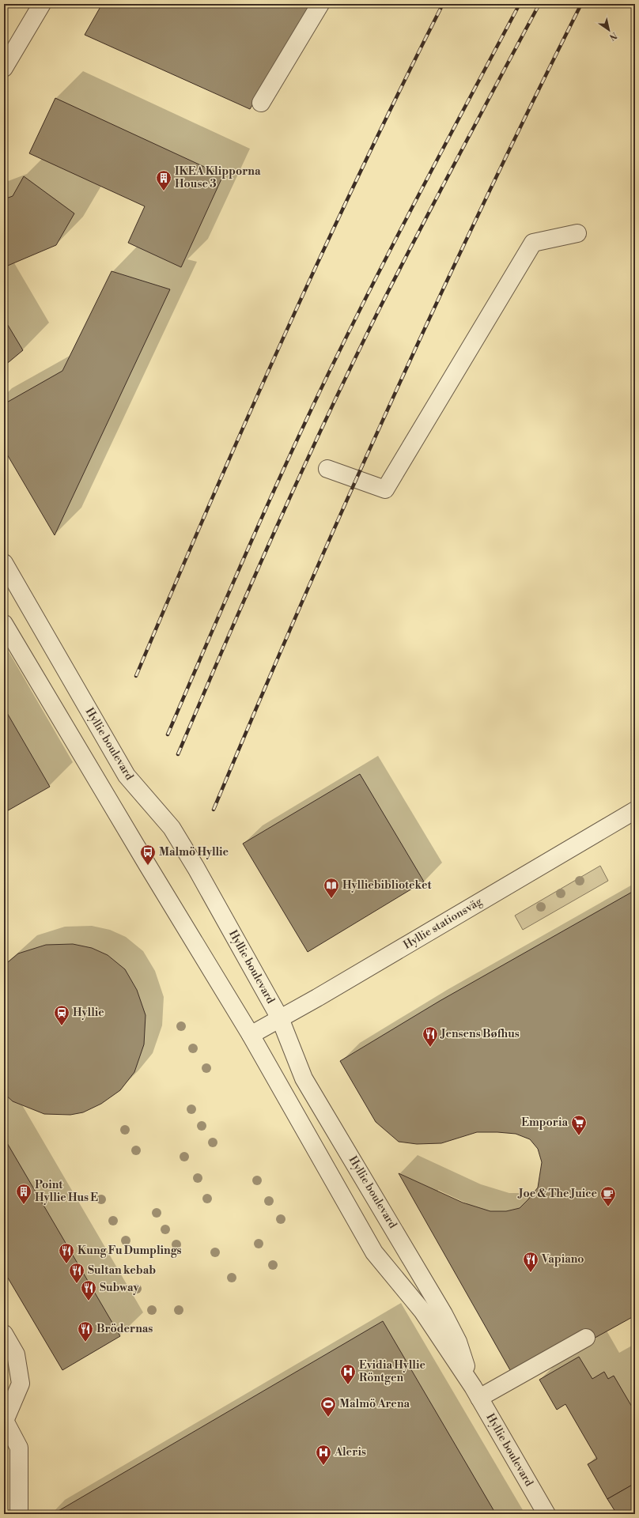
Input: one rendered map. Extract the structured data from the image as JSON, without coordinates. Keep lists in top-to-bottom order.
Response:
{
  "streets": {
    "street": ["Hyllie boulevard", "Hyllie stationsväg"]
  },
  "crossings": [
    ["Hyllie boulevard", "Hyllie stationsväg"]
  ],
  "places": {
    "building": ["IKEA Klipporna House 3", "Point Hyllie Hus E"],
    "bus stop": ["Malmö Hyllie"],
    "library": ["Hylliebiblioteket"],
    "station": ["Hyllie"],
    "restaurant": [
      "Jensens Bøfhus",
      "Kung Fu Dumplings",
      "Vapiano",
      "Sultan kebab",
      "Subway",
      "Brödernas"
    ],
    "supermarket": ["Emporia"],
    "cafe": ["Joe & The Juice"],
    "hospital": ["Evidia Hyllie Röntgen", "Aleris"],
    "sports": ["Malmö Arena"]
  },
  "north": "bottom right"
}
